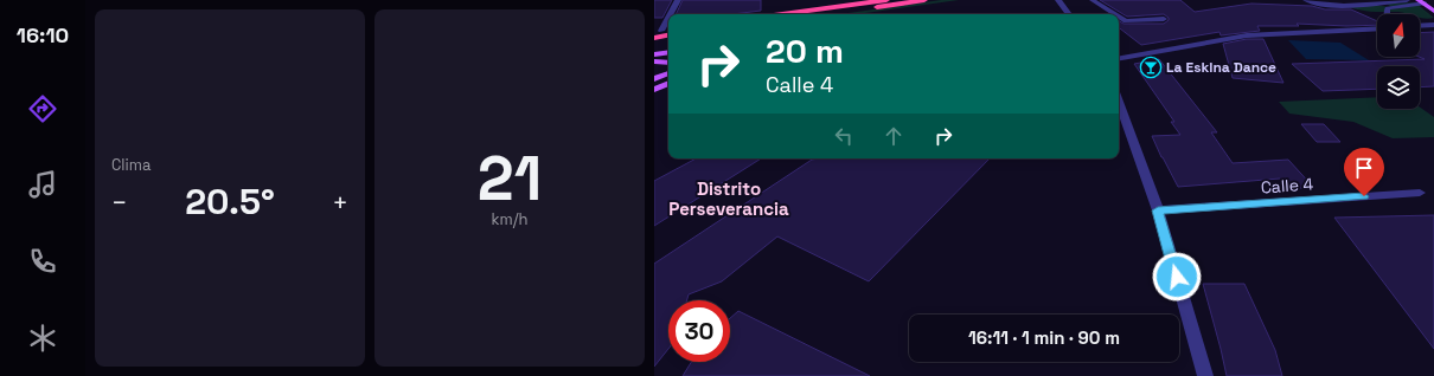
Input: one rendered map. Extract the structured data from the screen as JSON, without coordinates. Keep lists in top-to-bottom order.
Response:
{
  "streets": {
    "street": ["Calle 4"]
  },
  "districts": ["Distrito Perseverancia"],
  "places": {
    "bar": ["La Eskina Dance"]
  },
  "north": "top",
  "page": {
    "tabs": "16:10",
    "tile": [
      "Clima",
      ["21", "km/h"]
    ],
    "turn": ["20 m", "Calle 4"],
    "heat": ["−", "20.5°", "+"],
    "limit": "30",
    "trip": "16:11 · 1 min · 90 m"
  }
}
